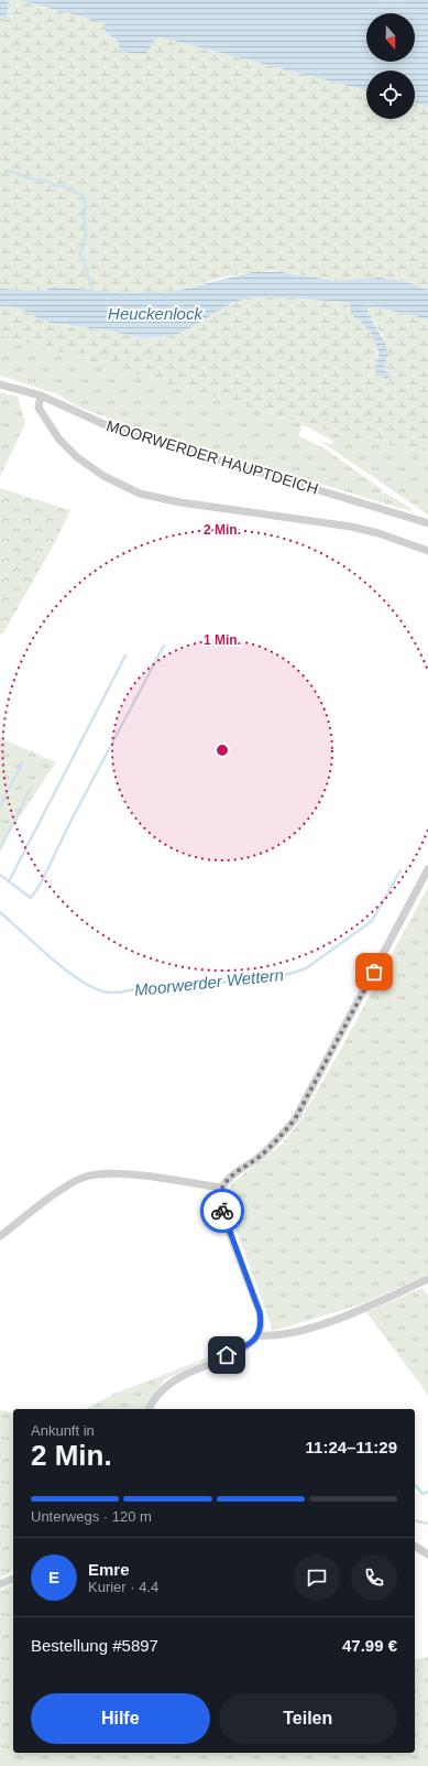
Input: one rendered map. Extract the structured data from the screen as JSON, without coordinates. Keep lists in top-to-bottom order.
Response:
{
  "streets": {
    "street": ["MOORWERDER HAUPTDEICH"]
  },
  "water": ["Heuckenlock", "Moorwerder Wettern"],
  "north": "bottom",
  "page": {
    "heading": ["2 Min.", "Ankunft in", "11:24–11:29"],
    "panel": [
      "Emre",
      "Kurier · 4.4",
      "Bestellung #5897",
      "47.99 €"
    ],
    "bar": "Unterwegs · 120 m",
    "round": "E",
    "buttons": ["Hilfe", "Teilen"]
  },
  "rings": ["2 Min.", "1 Min."]
}
